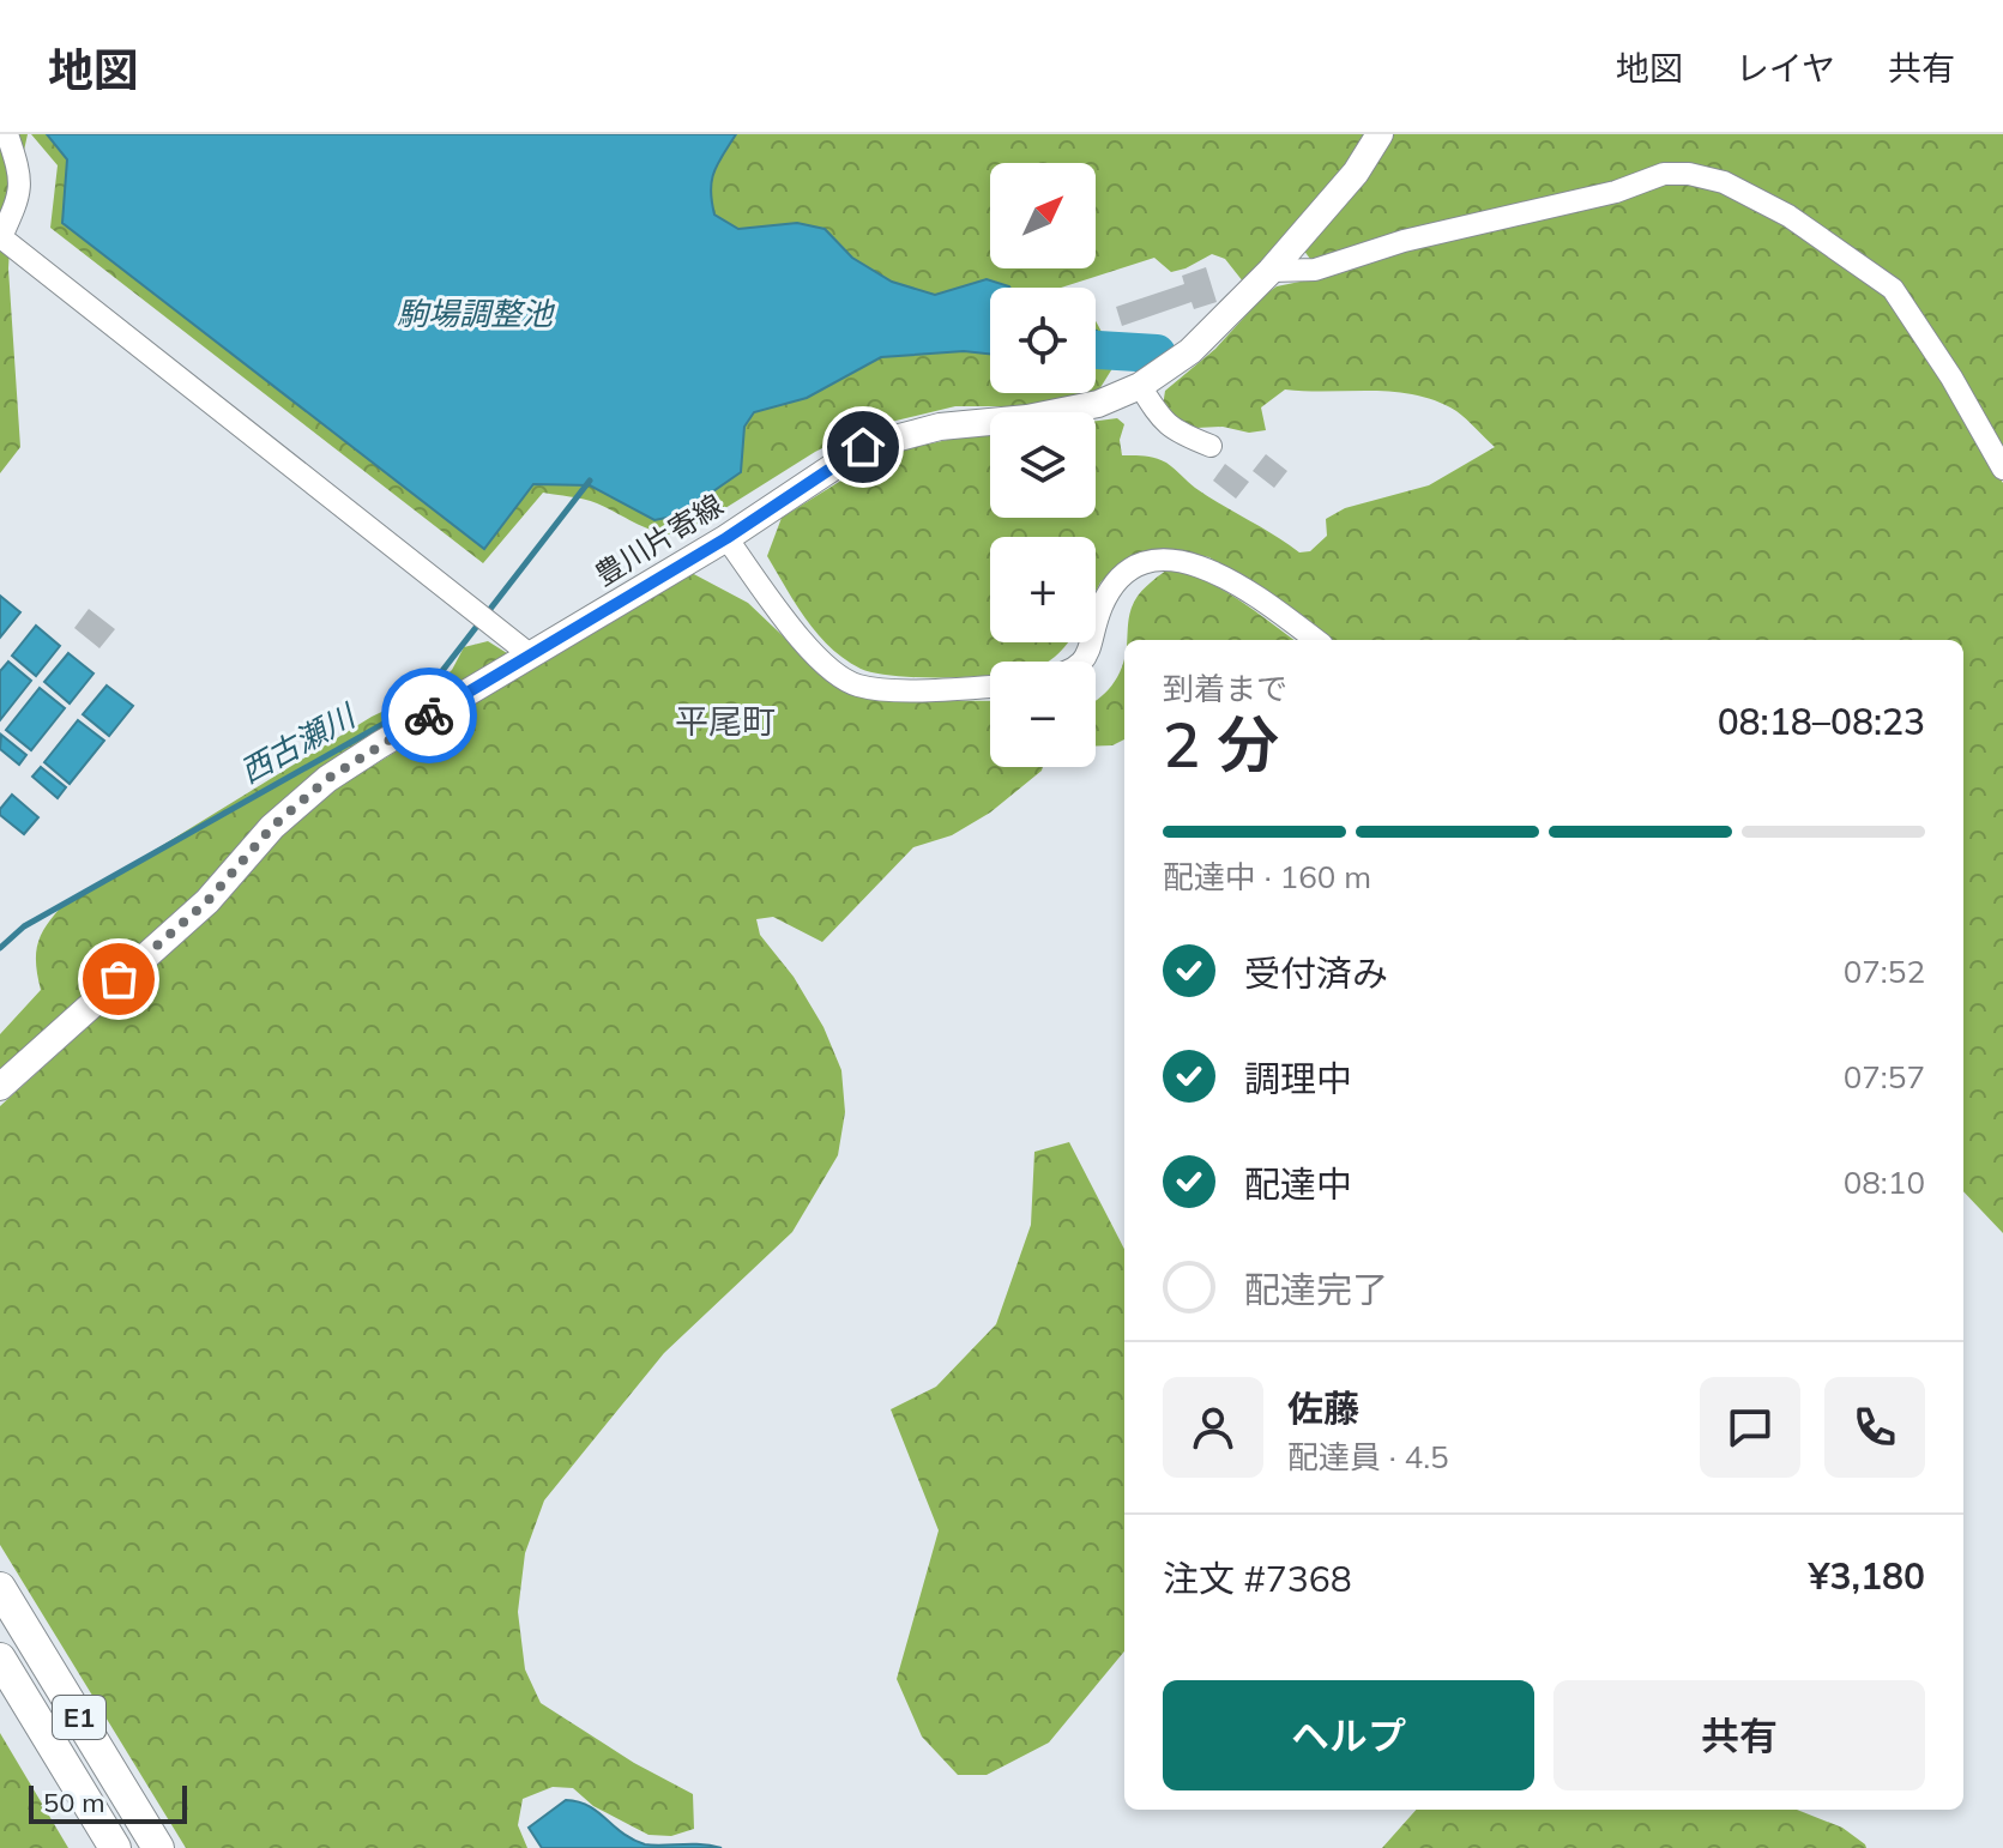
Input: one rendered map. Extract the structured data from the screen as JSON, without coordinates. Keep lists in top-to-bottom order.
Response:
{
  "streets": {
    "highway": ["E1"],
    "main road": ["豊川片寄線"]
  },
  "districts": ["平尾町"],
  "water": ["駒場調整池", "西古瀬川"],
  "scale_bar": "50 m",
  "north": "top right",
  "page": {
    "header": "地図",
    "nav": ["地図", "レイヤ", "共有"],
    "map_buttons": ["+", "−"],
    "heading": ["2 分", "到着まで", "08:18–08:23"],
    "panel": [
      "佐藤",
      "配達員 · 4.5",
      "注文 #7368",
      "¥3,180"
    ],
    "bar": "配達中 · 160 m",
    "list": [
      ["受付済み", "07:52"],
      ["調理中", "07:57"],
      ["配達中", "08:10"],
      "配達完了"
    ],
    "buttons": ["ヘルプ", "共有"],
    "scale": "50 m"
  }
}
